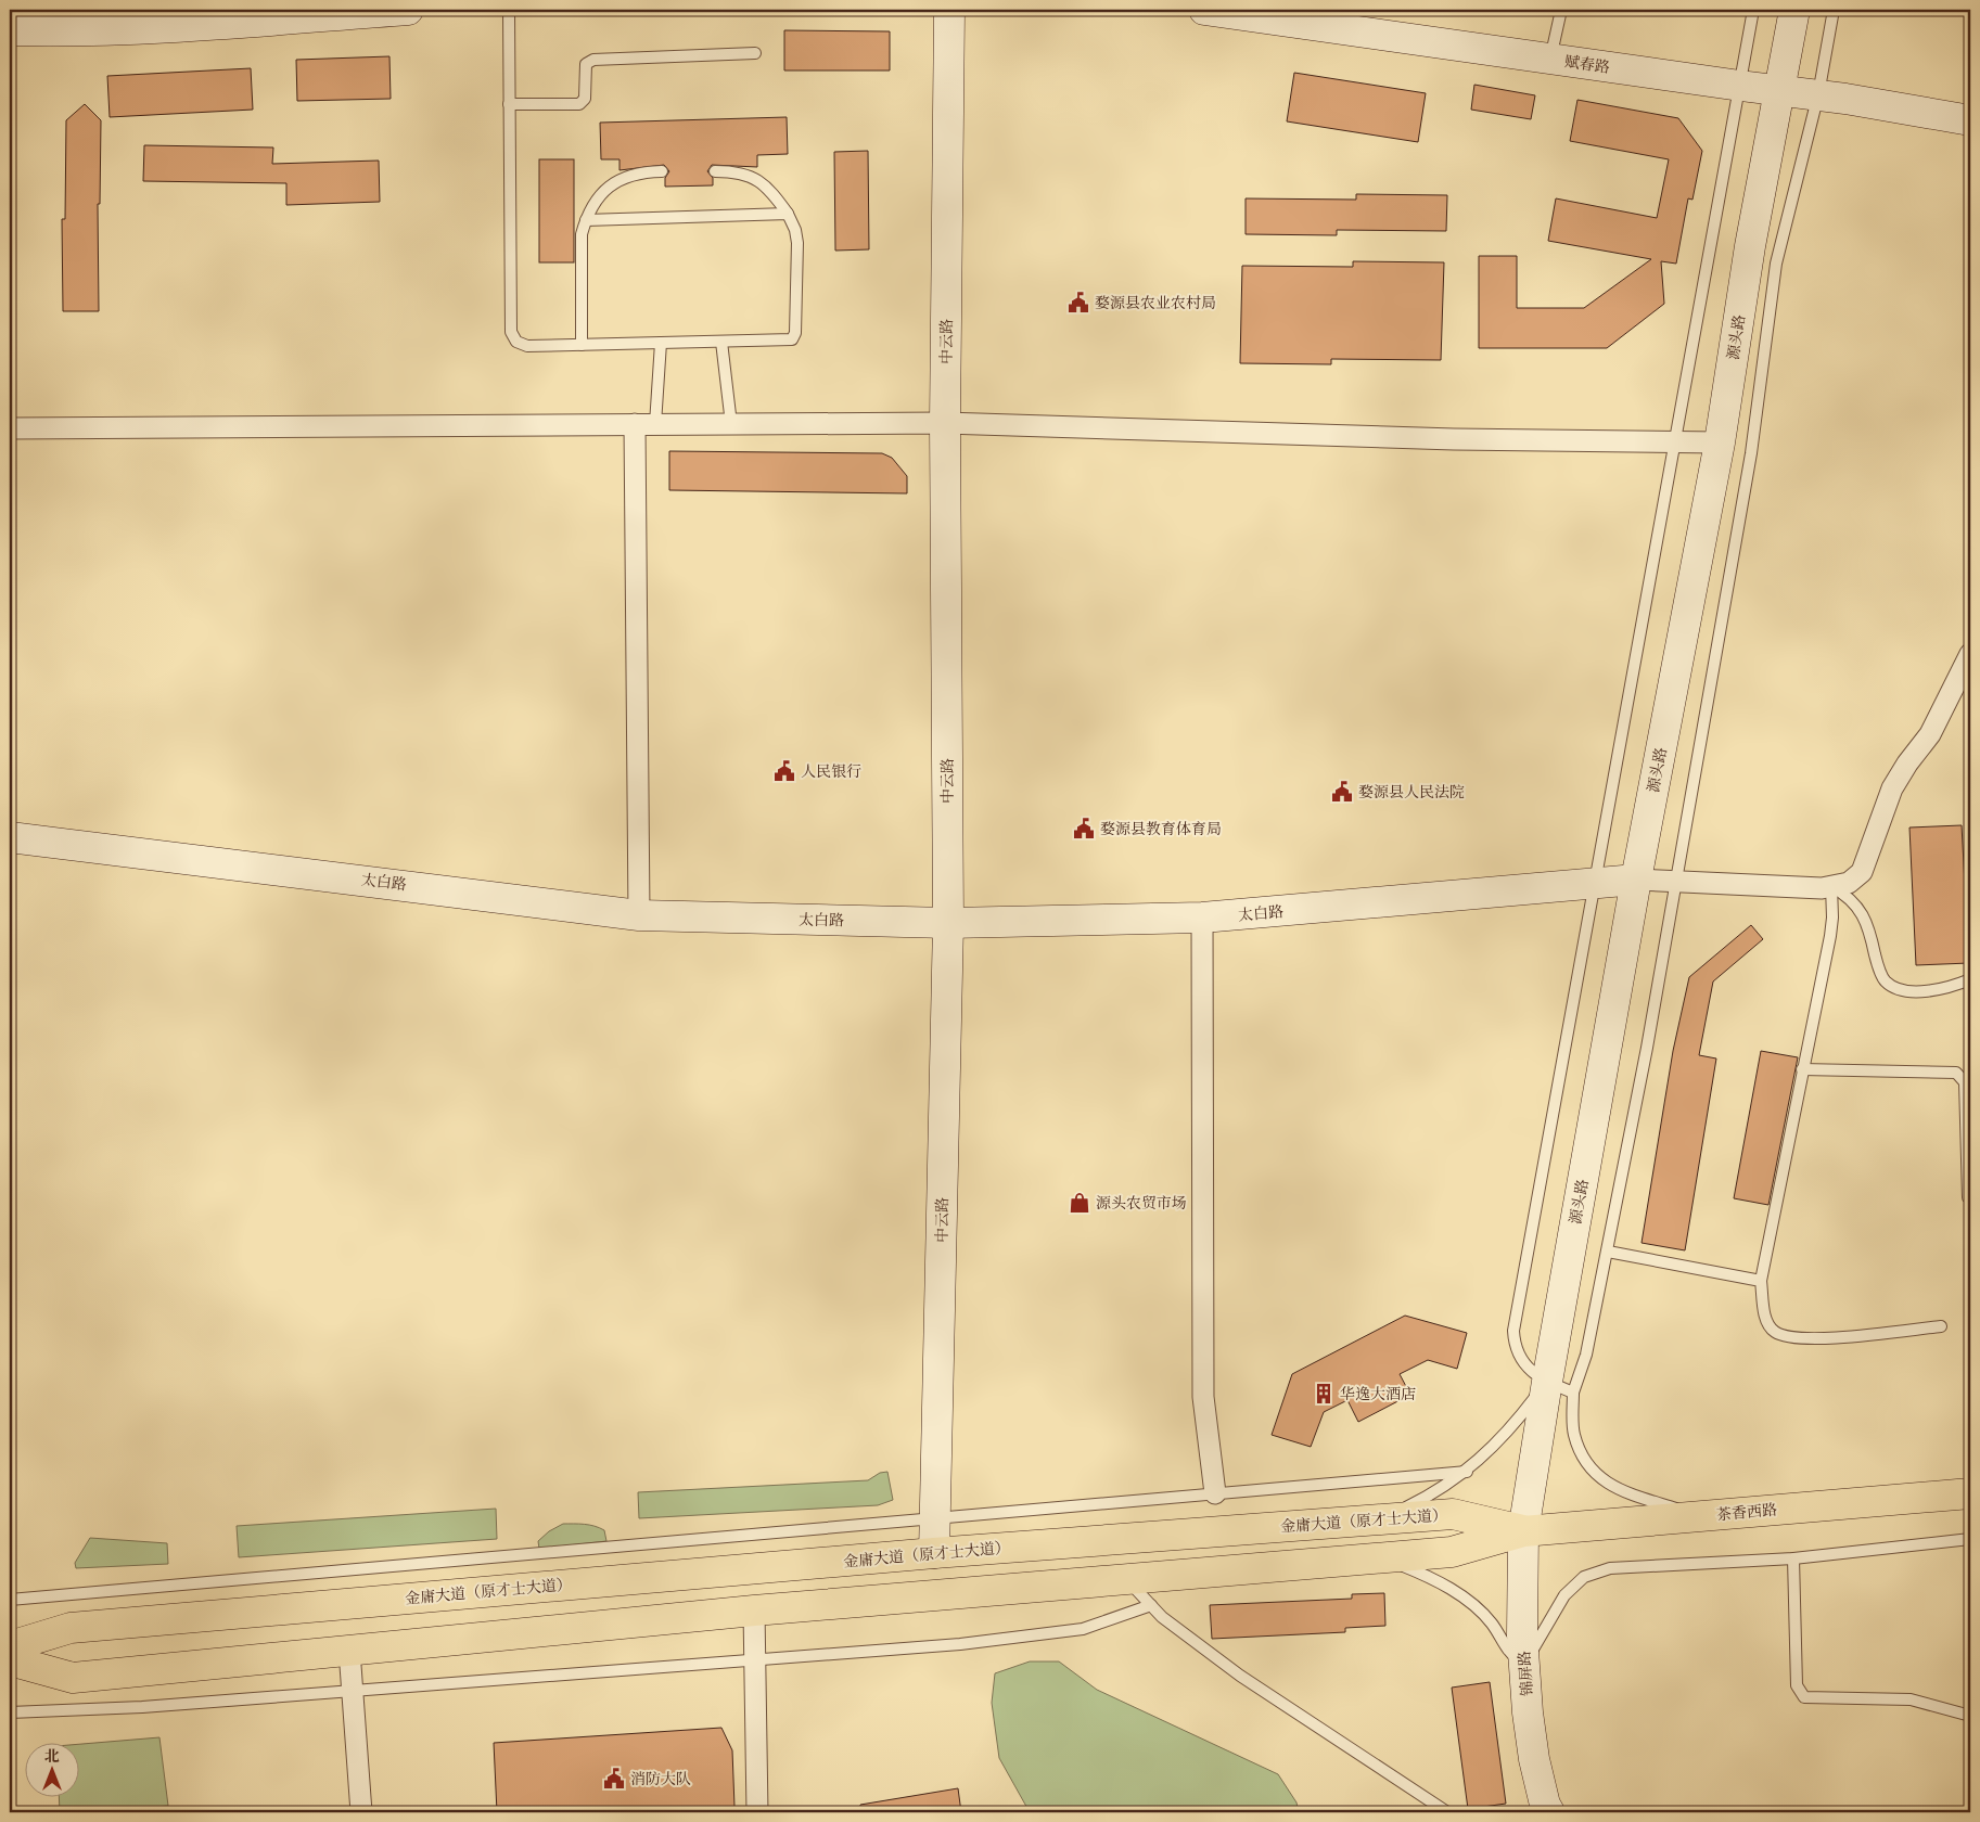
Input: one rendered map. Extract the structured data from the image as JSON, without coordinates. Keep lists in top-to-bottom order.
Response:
{
  "streets": {
    "main road": ["茶香西路", "金庸大道（原才士大道）"],
    "street": [
      "赋春路",
      "源头路",
      "中云路",
      "太白路",
      "锦屏路"
    ]
  },
  "crossings": [
    ["赋春路", "源头路"],
    ["源头路", "太白路"],
    ["源头路", "茶香西路"],
    ["源头路", "金庸大道（原才士大道）"],
    ["源头路", "锦屏路"],
    ["中云路", "太白路"],
    ["中云路", "金庸大道（原才士大道）"],
    ["茶香西路", "金庸大道（原才士大道）"],
    ["茶香西路", "锦屏路"],
    ["金庸大道（原才士大道）", "锦屏路"]
  ],
  "places": {
    "public building": [
      "婺源县农业农村局",
      "人民银行",
      "婺源县人民法院",
      "婺源县教育体育局",
      "消防大队"
    ],
    "shop": ["源头农贸市场"],
    "building": ["华逸大酒店"]
  },
  "north": "top"
}
